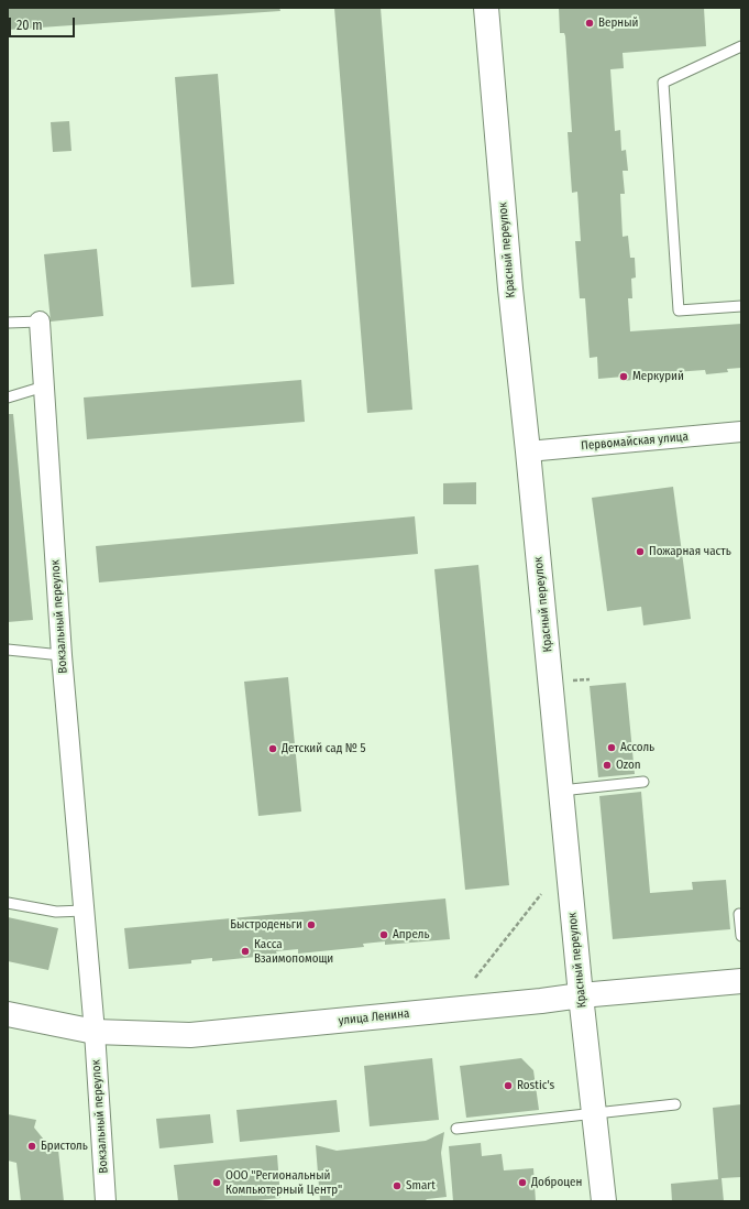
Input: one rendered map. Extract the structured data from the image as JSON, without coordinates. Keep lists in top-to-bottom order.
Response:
{
  "streets": {
    "main road": ["Красный переулок", "улица Ленина"],
    "street": ["Первомайская улица", "Вокзальный переулок"]
  },
  "crossings": [
    ["Красный переулок", "Первомайская улица"],
    ["Красный переулок", "улица Ленина"],
    ["Вокзальный переулок", "улица Ленина"]
  ],
  "places": [
    "Верный",
    "Меркурий",
    "Пожарная часть",
    "Ассоль",
    "Детский сад № 5",
    "Ozon",
    "Быстроденьги",
    "Апрель",
    "Касса Взаимопомощи",
    "Rostic's",
    "Бристоль",
    "ООО \"Региональный Компьютерный Центр\"",
    "Доброцен",
    "Smart"
  ],
  "scale_bar": "20 m"
}
